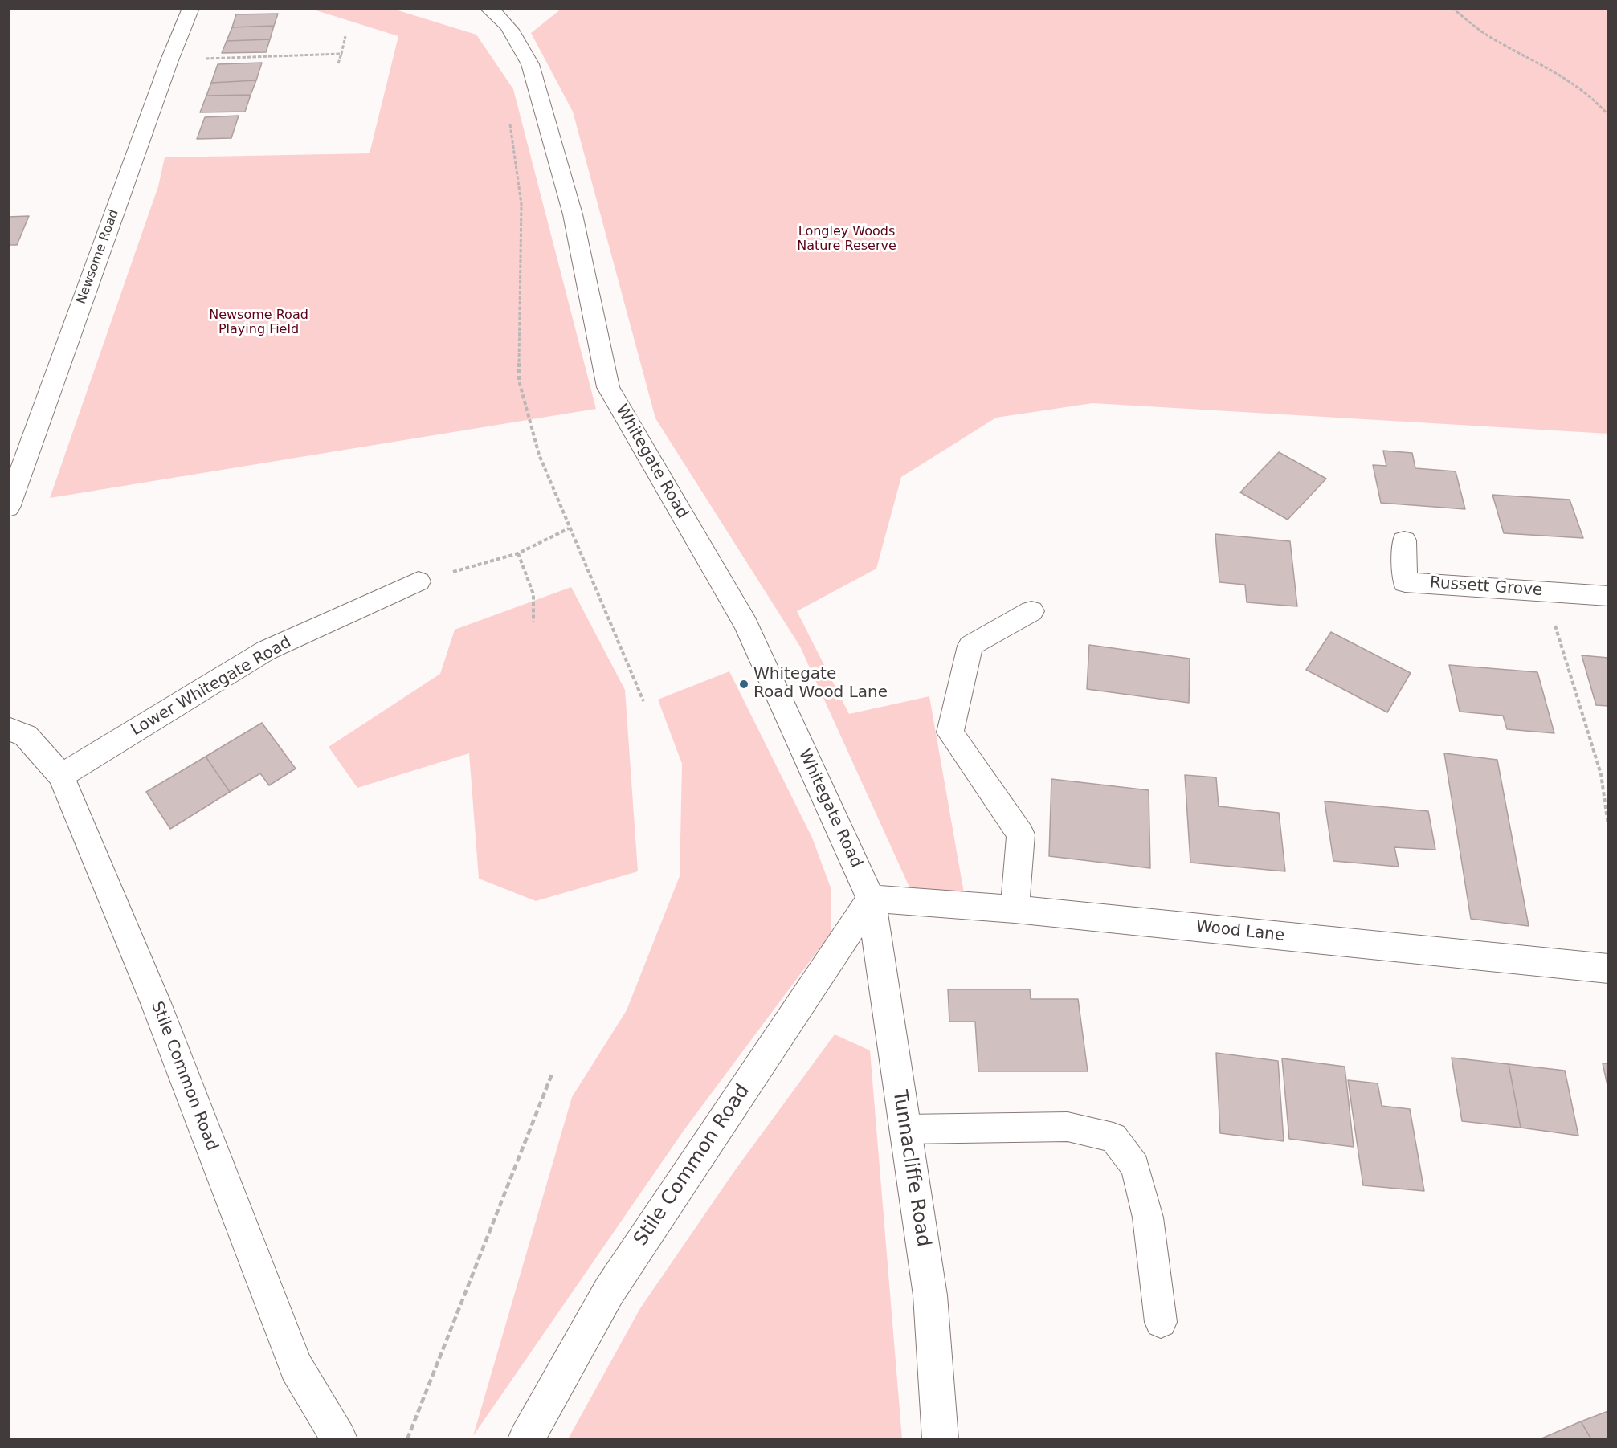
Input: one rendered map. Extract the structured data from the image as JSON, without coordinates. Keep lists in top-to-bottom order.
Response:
{
  "streets": {
    "street": [
      "Newsome Road",
      "Whitegate Road",
      "Russett Grove",
      "Lower Whitegate Road",
      "Wood Lane",
      "Stile Common Road",
      "Tunnacliffe Road"
    ]
  },
  "crossings": [
    ["Whitegate Road", "Wood Lane"],
    ["Whitegate Road", "Stile Common Road"],
    ["Whitegate Road", "Tunnacliffe Road"],
    ["Lower Whitegate Road", "Stile Common Road"],
    ["Wood Lane", "Stile Common Road"],
    ["Wood Lane", "Tunnacliffe Road"],
    ["Stile Common Road", "Tunnacliffe Road"]
  ],
  "parks": ["Longley Woods Nature Reserve", "Newsome Road Playing Field"],
  "places": ["Whitegate Road Wood Lane"]
}
